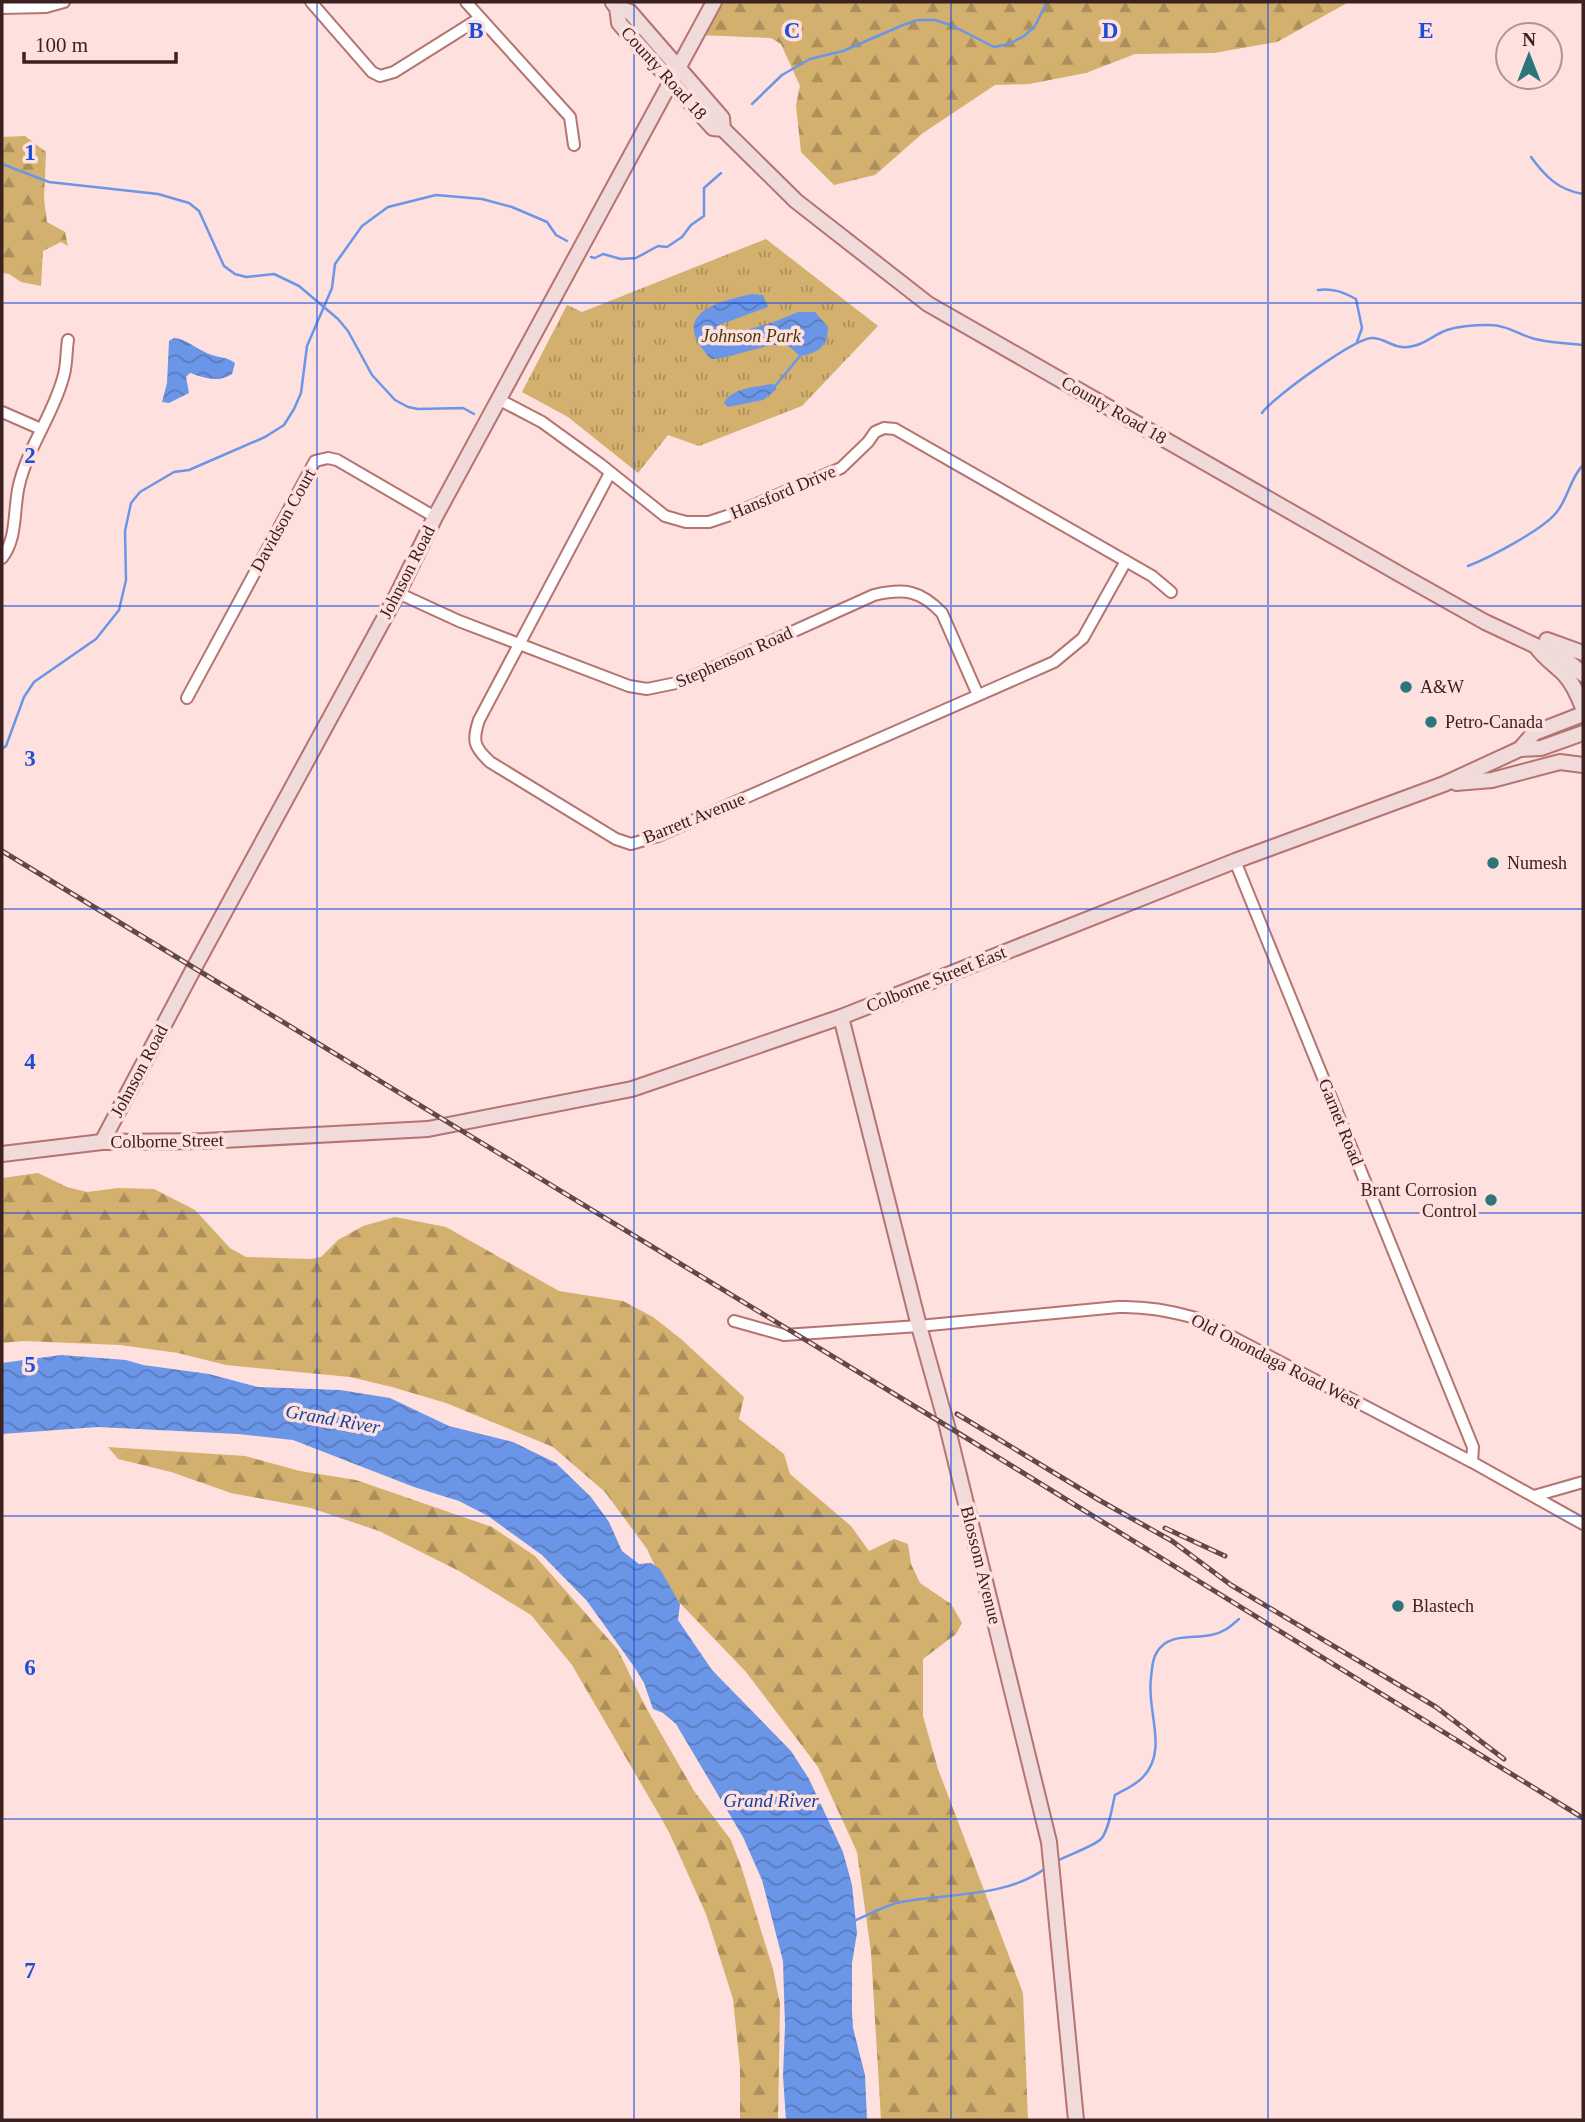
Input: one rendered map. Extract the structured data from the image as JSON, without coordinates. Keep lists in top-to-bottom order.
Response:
{
  "streets": {
    "main road": [
      "County Road 18",
      "Johnson Road",
      "Colborne Street East",
      "Colborne Street",
      "Blossom Avenue"
    ],
    "street": [
      "Hansford Drive",
      "Davidson Court",
      "Stephenson Road",
      "Barrett Avenue",
      "Garnet Road",
      "Old Onondaga Road West"
    ]
  },
  "crossings": [
    ["County Road 18", "Johnson Road"],
    ["Hansford Drive", "Johnson Road"],
    ["Hansford Drive", "Barrett Avenue"],
    ["Davidson Court", "Johnson Road"],
    ["Johnson Road", "Stephenson Road"],
    ["Johnson Road", "Colborne Street"],
    ["Stephenson Road", "Barrett Avenue"],
    ["Colborne Street East", "Garnet Road"],
    ["Colborne Street East", "Colborne Street"],
    ["Colborne Street East", "Blossom Avenue"],
    ["Garnet Road", "Old Onondaga Road West"],
    ["Old Onondaga Road West", "Blossom Avenue"]
  ],
  "water": ["Grand River"],
  "parks": ["Johnson Park"],
  "places": [
    "A&W",
    "Petro-Canada",
    "Numesh",
    "Brant Corrosion Control",
    "Blastech"
  ],
  "scale_bar": "100 m",
  "north": "top",
  "grid": {
    "columns": [
      "B",
      "C",
      "D",
      "E"
    ],
    "rows": [
      "1",
      "2",
      "3",
      "4",
      "5",
      "6",
      "7"
    ]
  }
}
